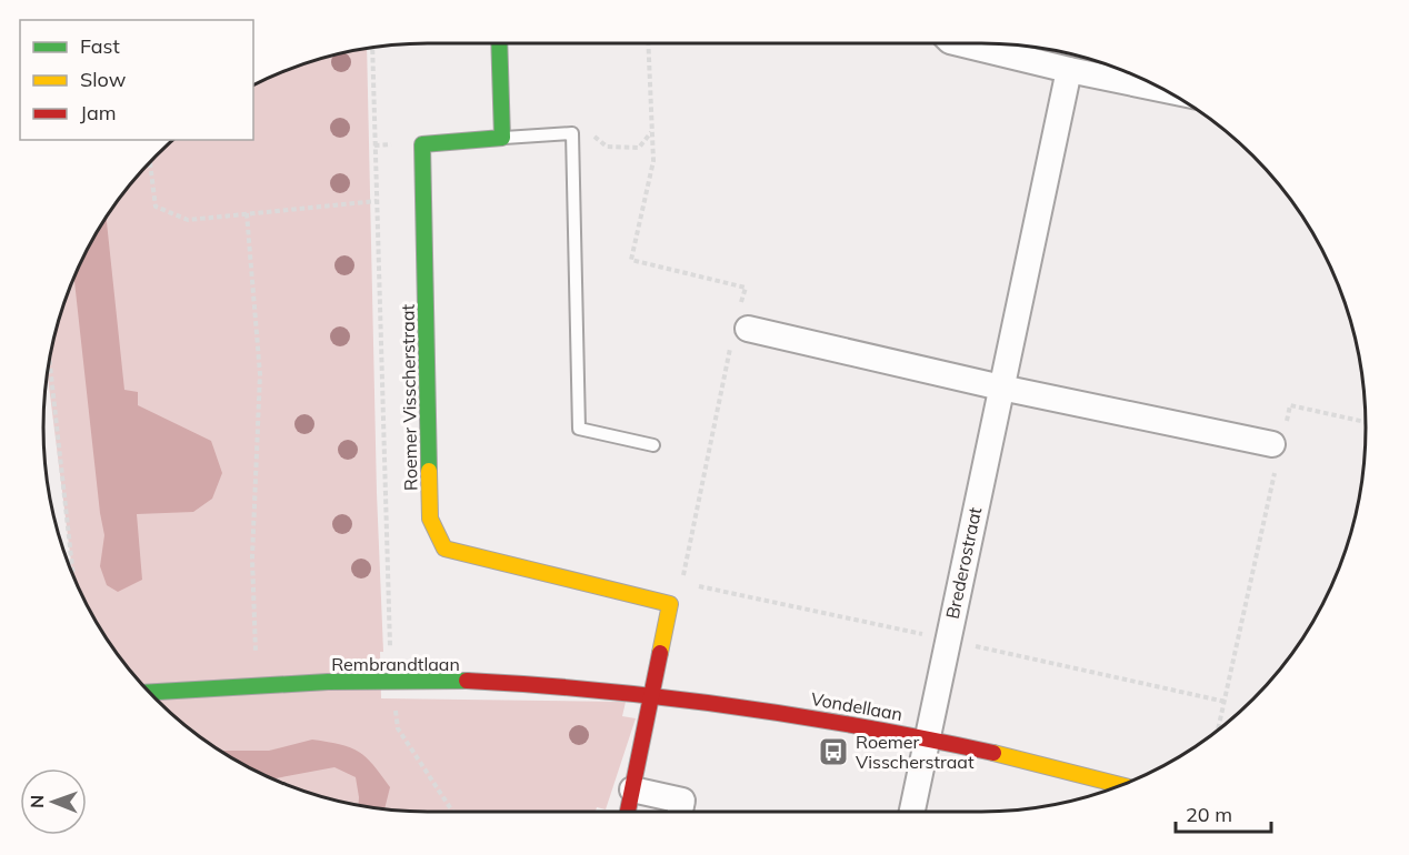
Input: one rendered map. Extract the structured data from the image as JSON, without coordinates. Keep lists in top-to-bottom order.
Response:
{
  "streets": {
    "street": [
      "Roemer Visscherstraat",
      "Brederostraat",
      "Rembrandtlaan",
      "Vondellaan"
    ]
  },
  "crossings": [
    ["Roemer Visscherstraat", "Rembrandtlaan"],
    ["Roemer Visscherstraat", "Vondellaan"],
    ["Brederostraat", "Vondellaan"],
    ["Rembrandtlaan", "Vondellaan"]
  ],
  "places": {
    "bus stop": ["Roemer Visscherstraat"]
  },
  "legend": ["Fast", "Slow", "Jam"],
  "scale_bar": "20 m",
  "north": "left"
}
